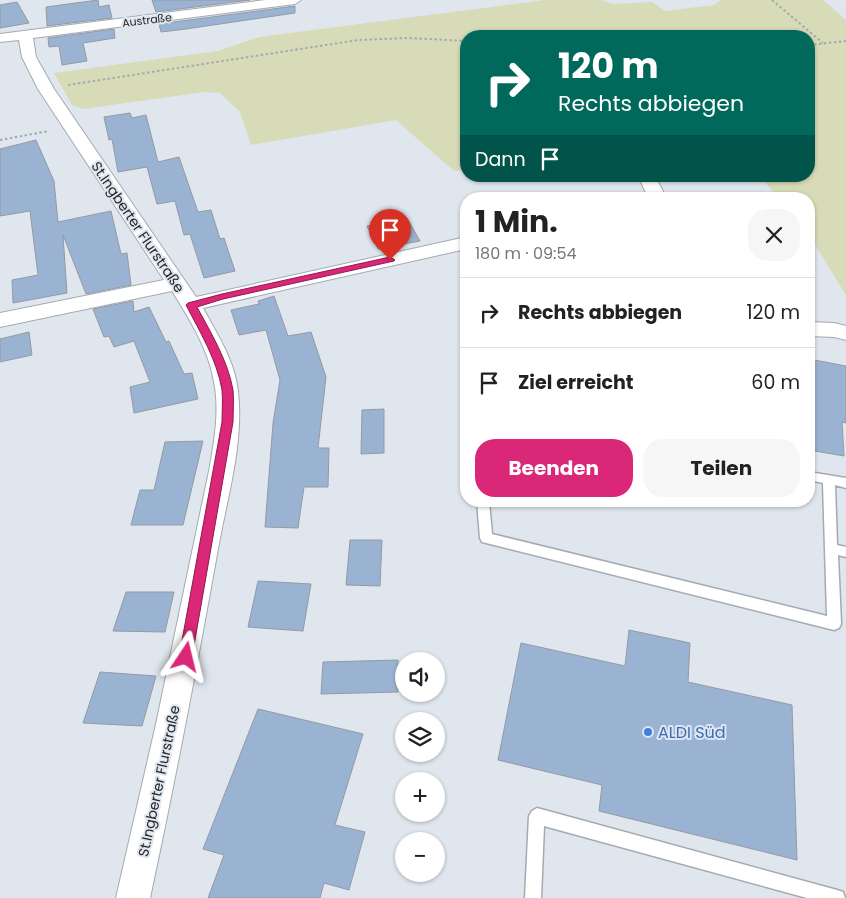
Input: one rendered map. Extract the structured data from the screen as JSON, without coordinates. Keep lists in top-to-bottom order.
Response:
{
  "streets": {
    "street": ["Austraße", "St.Ingberter Flurstraße"]
  },
  "crossings": [
    ["Austraße", "St.Ingberter Flurstraße"]
  ],
  "places": ["ALDI Süd"],
  "page": {
    "turn": ["120 m", "Rechts abbiegen"],
    "then": "Dann",
    "heading": ["1 Min.", "180 m · 09:54"],
    "list": [
      {
        "name": "Rechts abbiegen",
        "value": "120 m"
      },
      {
        "name": "Ziel erreicht",
        "value": "60 m"
      }
    ],
    "buttons": ["Beenden", "Teilen"],
    "map_buttons": ["+", "−"]
  }
}
